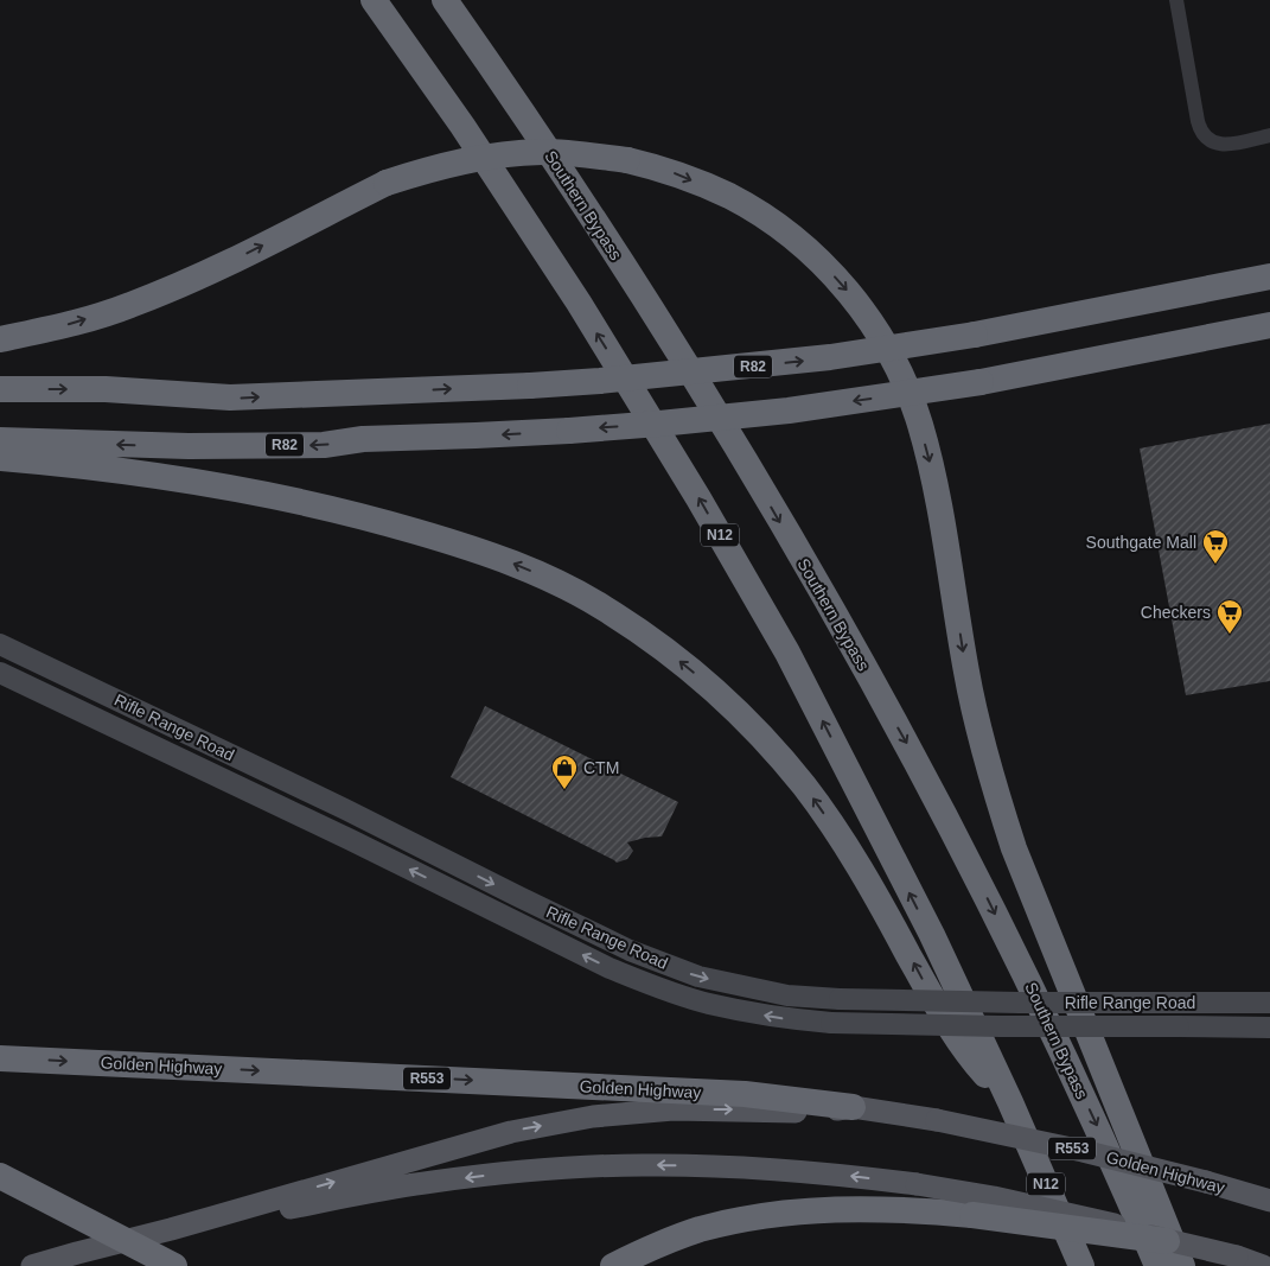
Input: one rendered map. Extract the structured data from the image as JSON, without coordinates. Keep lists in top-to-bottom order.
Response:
{
  "streets": {
    "highway": [
      "Southern Bypass",
      "R82",
      "N12",
      "Golden Highway",
      "R553"
    ],
    "main road": ["Rifle Range Road"]
  },
  "places": {
    "supermarket": ["Southgate Mall", "Checkers"],
    "shop": ["CTM"]
  }
}
